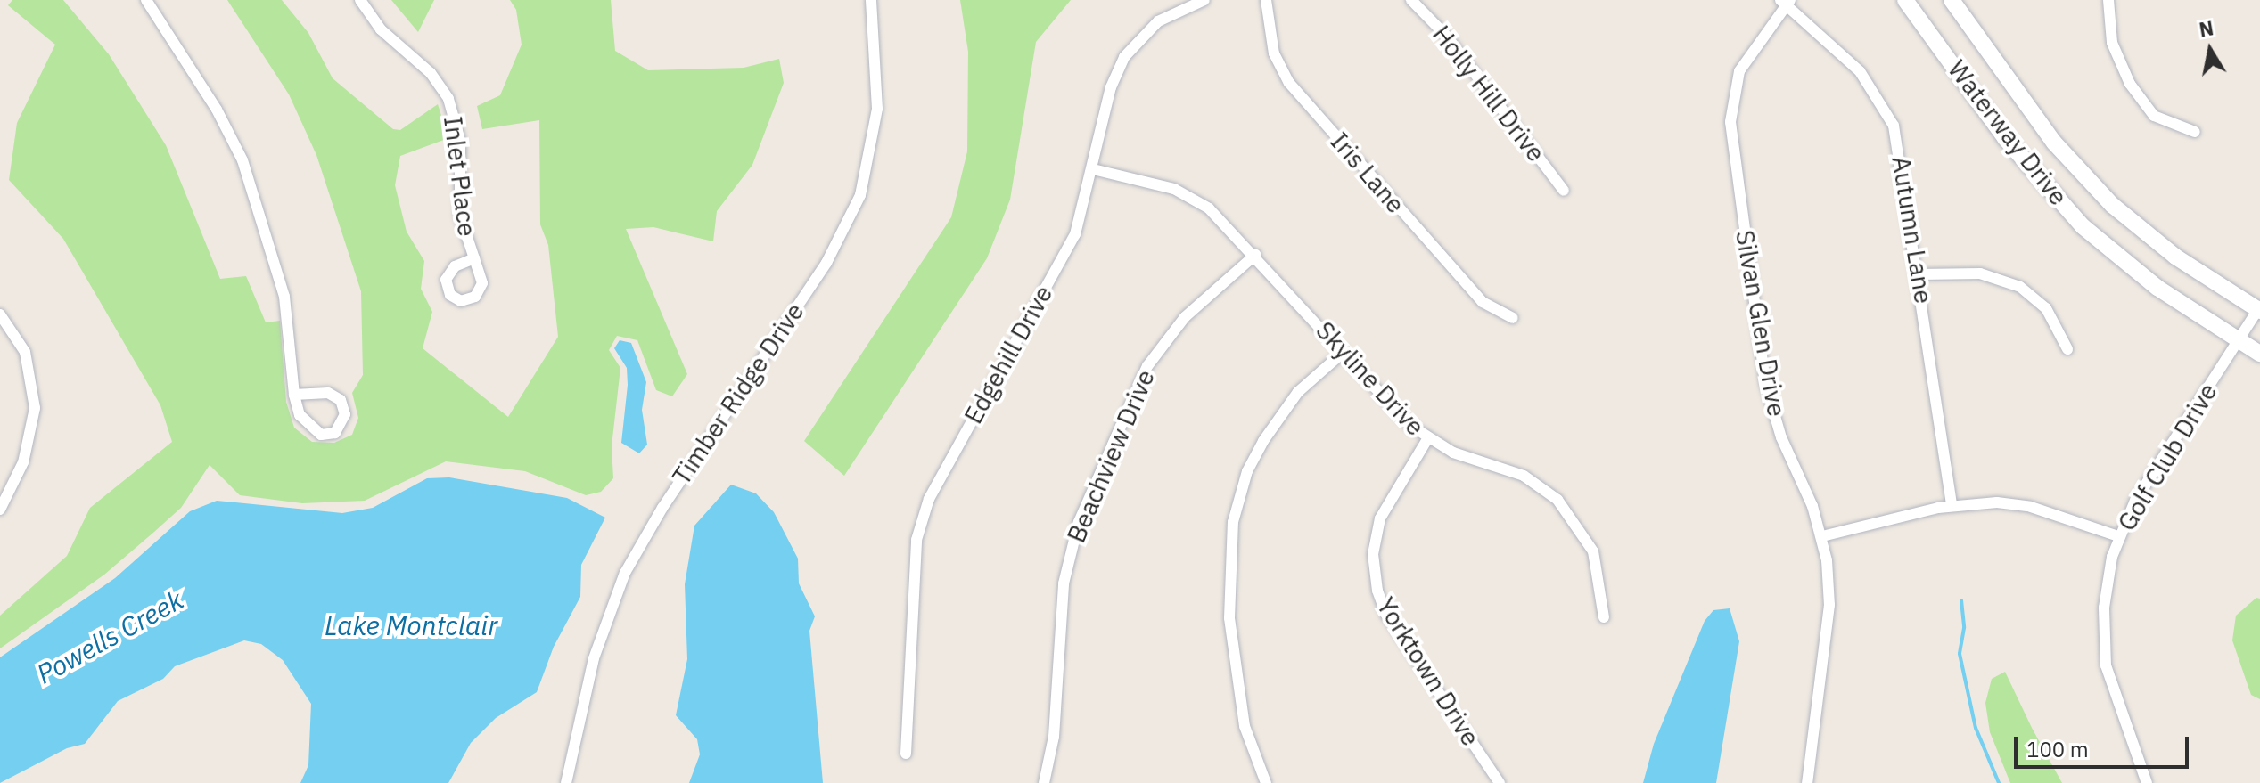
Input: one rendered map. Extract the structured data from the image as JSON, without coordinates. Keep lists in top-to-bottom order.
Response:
{
  "streets": {
    "main road": ["Waterway Drive"],
    "street": [
      "Holly Hill Drive",
      "Iris Lane",
      "Inlet Place",
      "Autumn Lane",
      "Silvan Glen Drive",
      "Edgehill Drive",
      "Skyline Drive",
      "Timber Ridge Drive",
      "Beachview Drive",
      "Golf Club Drive",
      "Yorktown Drive"
    ]
  },
  "crossings": [
    ["Waterway Drive", "Golf Club Drive"],
    ["Autumn Lane", "Silvan Glen Drive"],
    ["Edgehill Drive", "Skyline Drive"],
    ["Skyline Drive", "Beachview Drive"],
    ["Skyline Drive", "Yorktown Drive"]
  ],
  "water": ["Lake Montclair", "Powells Creek"],
  "scale_bar": "100 m",
  "north": "top"
}
